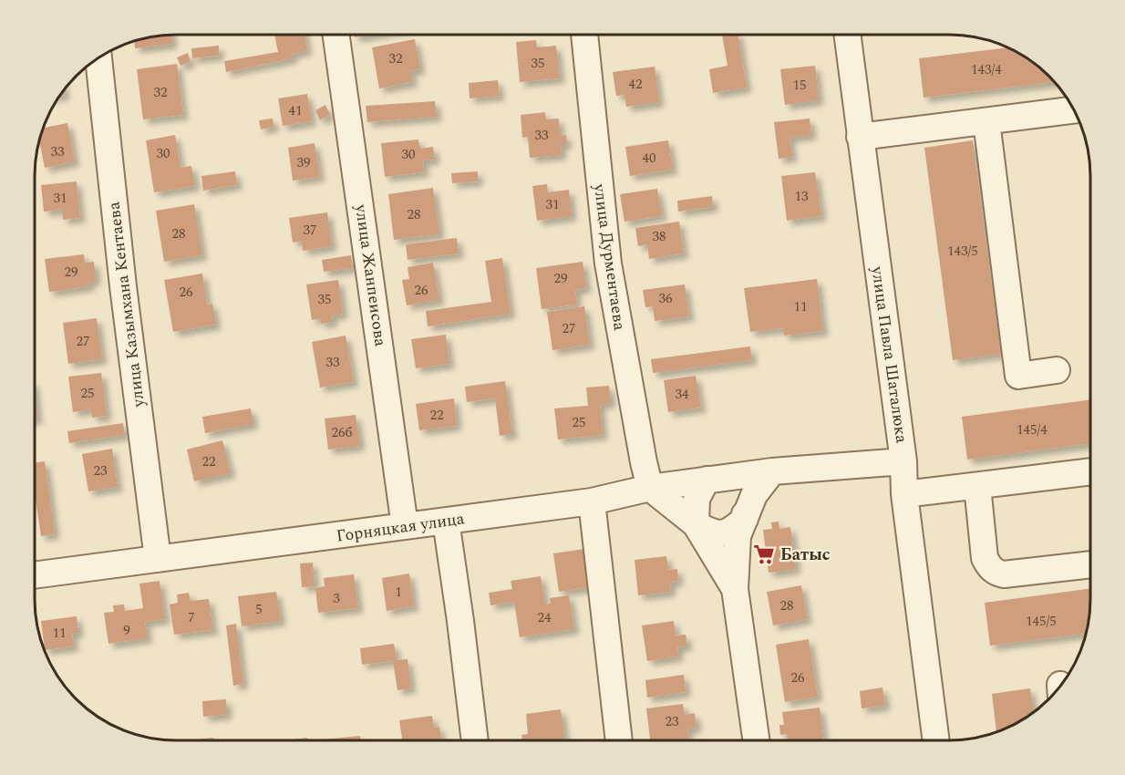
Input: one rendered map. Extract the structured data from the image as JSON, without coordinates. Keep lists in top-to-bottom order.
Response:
{
  "streets": {
    "street": [
      "улица Дурментаева",
      "улица Жанпеисова",
      "улица Казымхана Кентаева",
      "улица Павла Шаталюка",
      "Горняцкая улица"
    ]
  },
  "crossings": [
    ["улица Дурментаева", "Горняцкая улица"],
    ["улица Жанпеисова", "Горняцкая улица"],
    ["улица Казымхана Кентаева", "Горняцкая улица"],
    ["улица Павла Шаталюка", "Горняцкая улица"]
  ],
  "places": {
    "supermarket": ["Батыс"]
  },
  "house_numbers": [
    "32",
    "35",
    "143/4",
    "42",
    "15",
    "32",
    "41",
    "33",
    "33",
    "30",
    "30",
    "40",
    "39",
    "13",
    "31",
    "31",
    "28",
    "37",
    "28",
    "38",
    "143/5",
    "29",
    "29",
    "26",
    "26",
    "36",
    "35",
    "11",
    "27",
    "27",
    "33",
    "25",
    "34",
    "22",
    "25",
    "145/4",
    "26б",
    "22",
    "23",
    "1",
    "3",
    "28",
    "5",
    "7",
    "24",
    "145/5",
    "9",
    "11",
    "26",
    "23"
  ]
}
